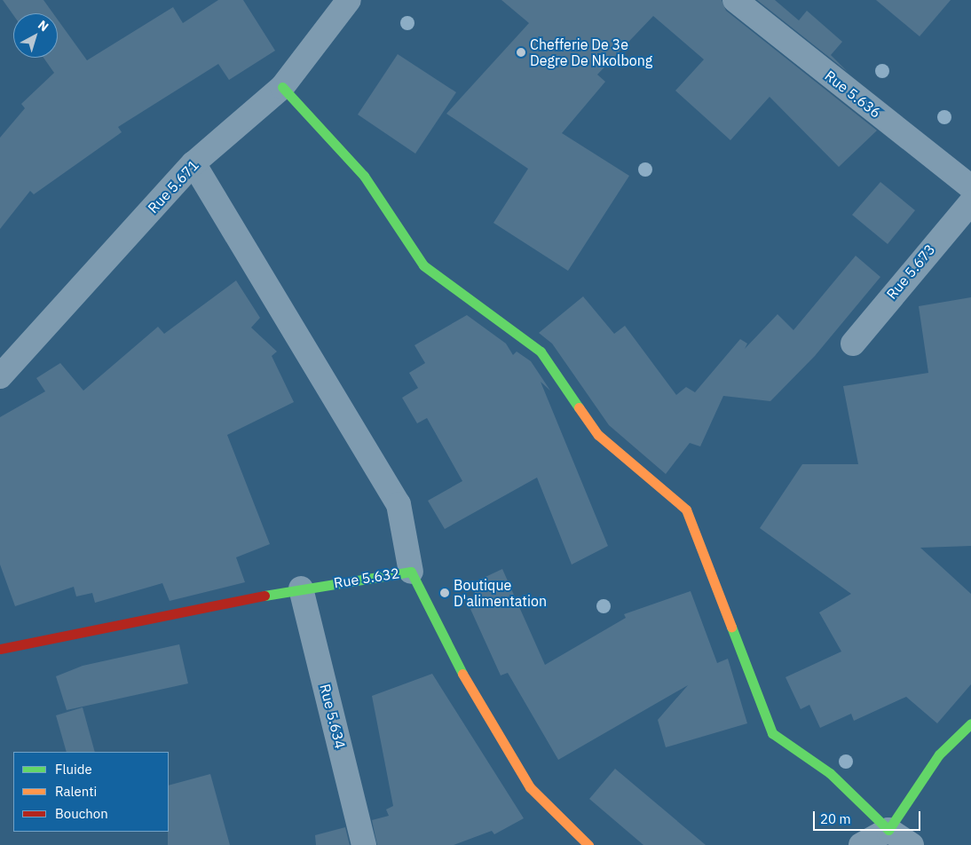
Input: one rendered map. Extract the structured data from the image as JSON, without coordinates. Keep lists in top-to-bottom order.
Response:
{
  "streets": {
    "street": [
      "Rue 5.636",
      "Rue 5.671",
      "Rue 5.673",
      "Rue 5.632",
      "Rue 5.634"
    ]
  },
  "crossings": [
    ["Rue 5.632", "Rue 5.634"]
  ],
  "places": ["Chefferie De 3e Degre De Nkolbong", "Boutique D'alimentation"],
  "legend": ["Fluide", "Ralenti", "Bouchon"],
  "scale_bar": "20 m",
  "north": "top right"
}
